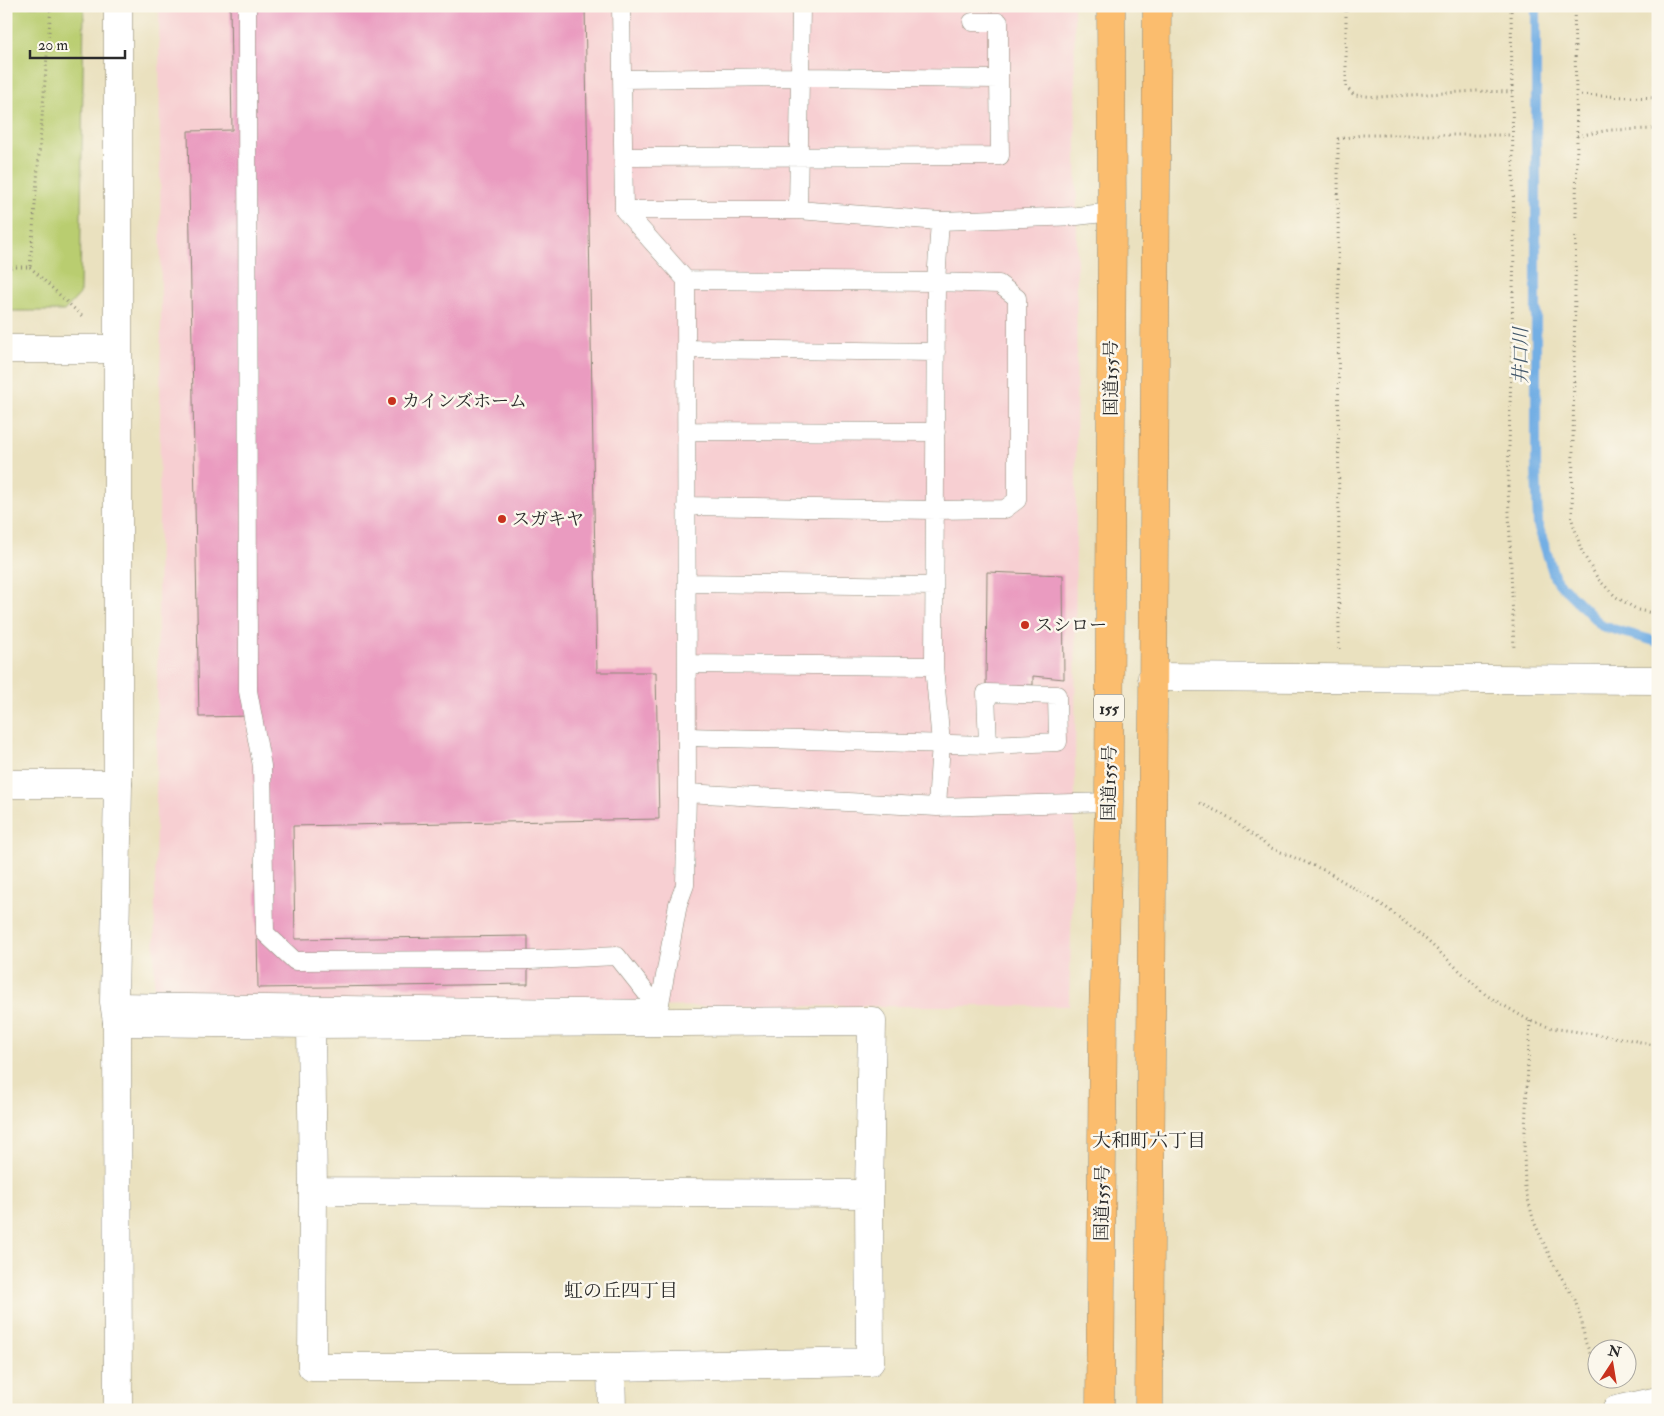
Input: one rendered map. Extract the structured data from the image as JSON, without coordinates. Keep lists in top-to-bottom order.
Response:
{
  "streets": {
    "highway": ["国道155号", "155"]
  },
  "districts": ["大和町六丁目", "虹の丘四丁目"],
  "water": ["井口川"],
  "places": ["カインズホーム", "スガキヤ", "スシロー"],
  "scale_bar": "20 m",
  "north": "top"
}
